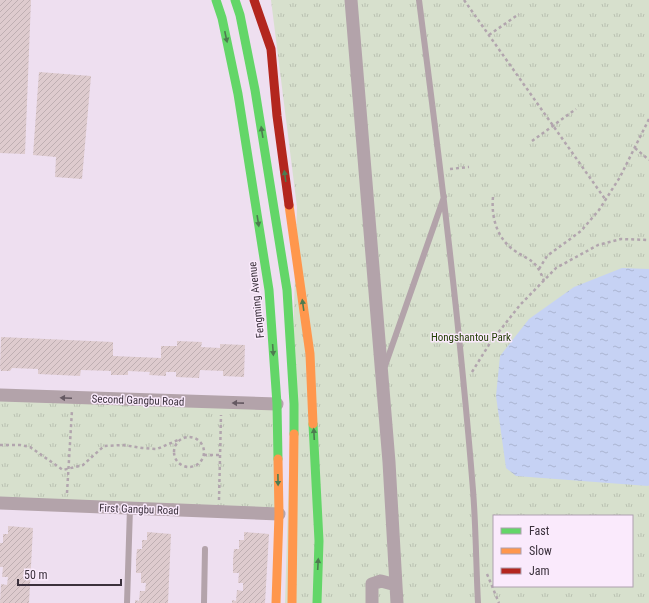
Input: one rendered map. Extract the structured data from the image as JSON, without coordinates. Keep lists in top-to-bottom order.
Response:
{
  "streets": {
    "main road": ["Fengming Avenue"],
    "street": ["Second Gangbu Road", "First Gangbu Road"]
  },
  "crossings": [
    ["Fengming Avenue", "Second Gangbu Road"],
    ["Fengming Avenue", "First Gangbu Road"]
  ],
  "one_way": ["Second Gangbu Road"],
  "parks": ["Hongshantou Park"],
  "legend": ["Fast", "Slow", "Jam"],
  "scale_bar": "50 m"
}
